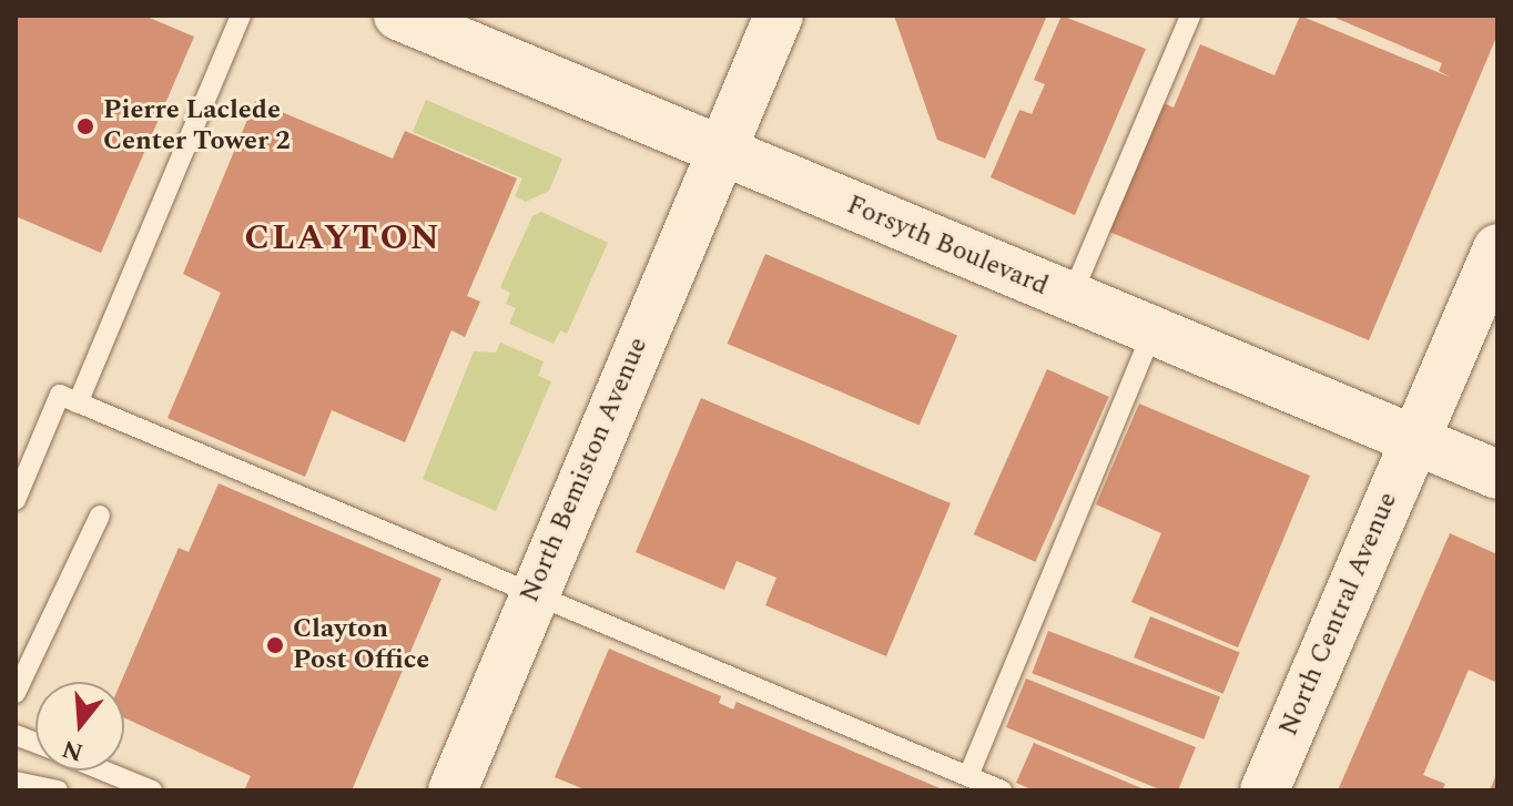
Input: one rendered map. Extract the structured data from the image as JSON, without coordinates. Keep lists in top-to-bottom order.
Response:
{
  "streets": {
    "street": ["Forsyth Boulevard", "North Bemiston Avenue", "North Central Avenue"]
  },
  "crossings": [
    ["Forsyth Boulevard", "North Bemiston Avenue"],
    ["Forsyth Boulevard", "North Central Avenue"]
  ],
  "districts": ["CLAYTON"],
  "places": ["Pierre Laclede Center Tower 2", "Clayton Post Office"],
  "north": "bottom"
}
